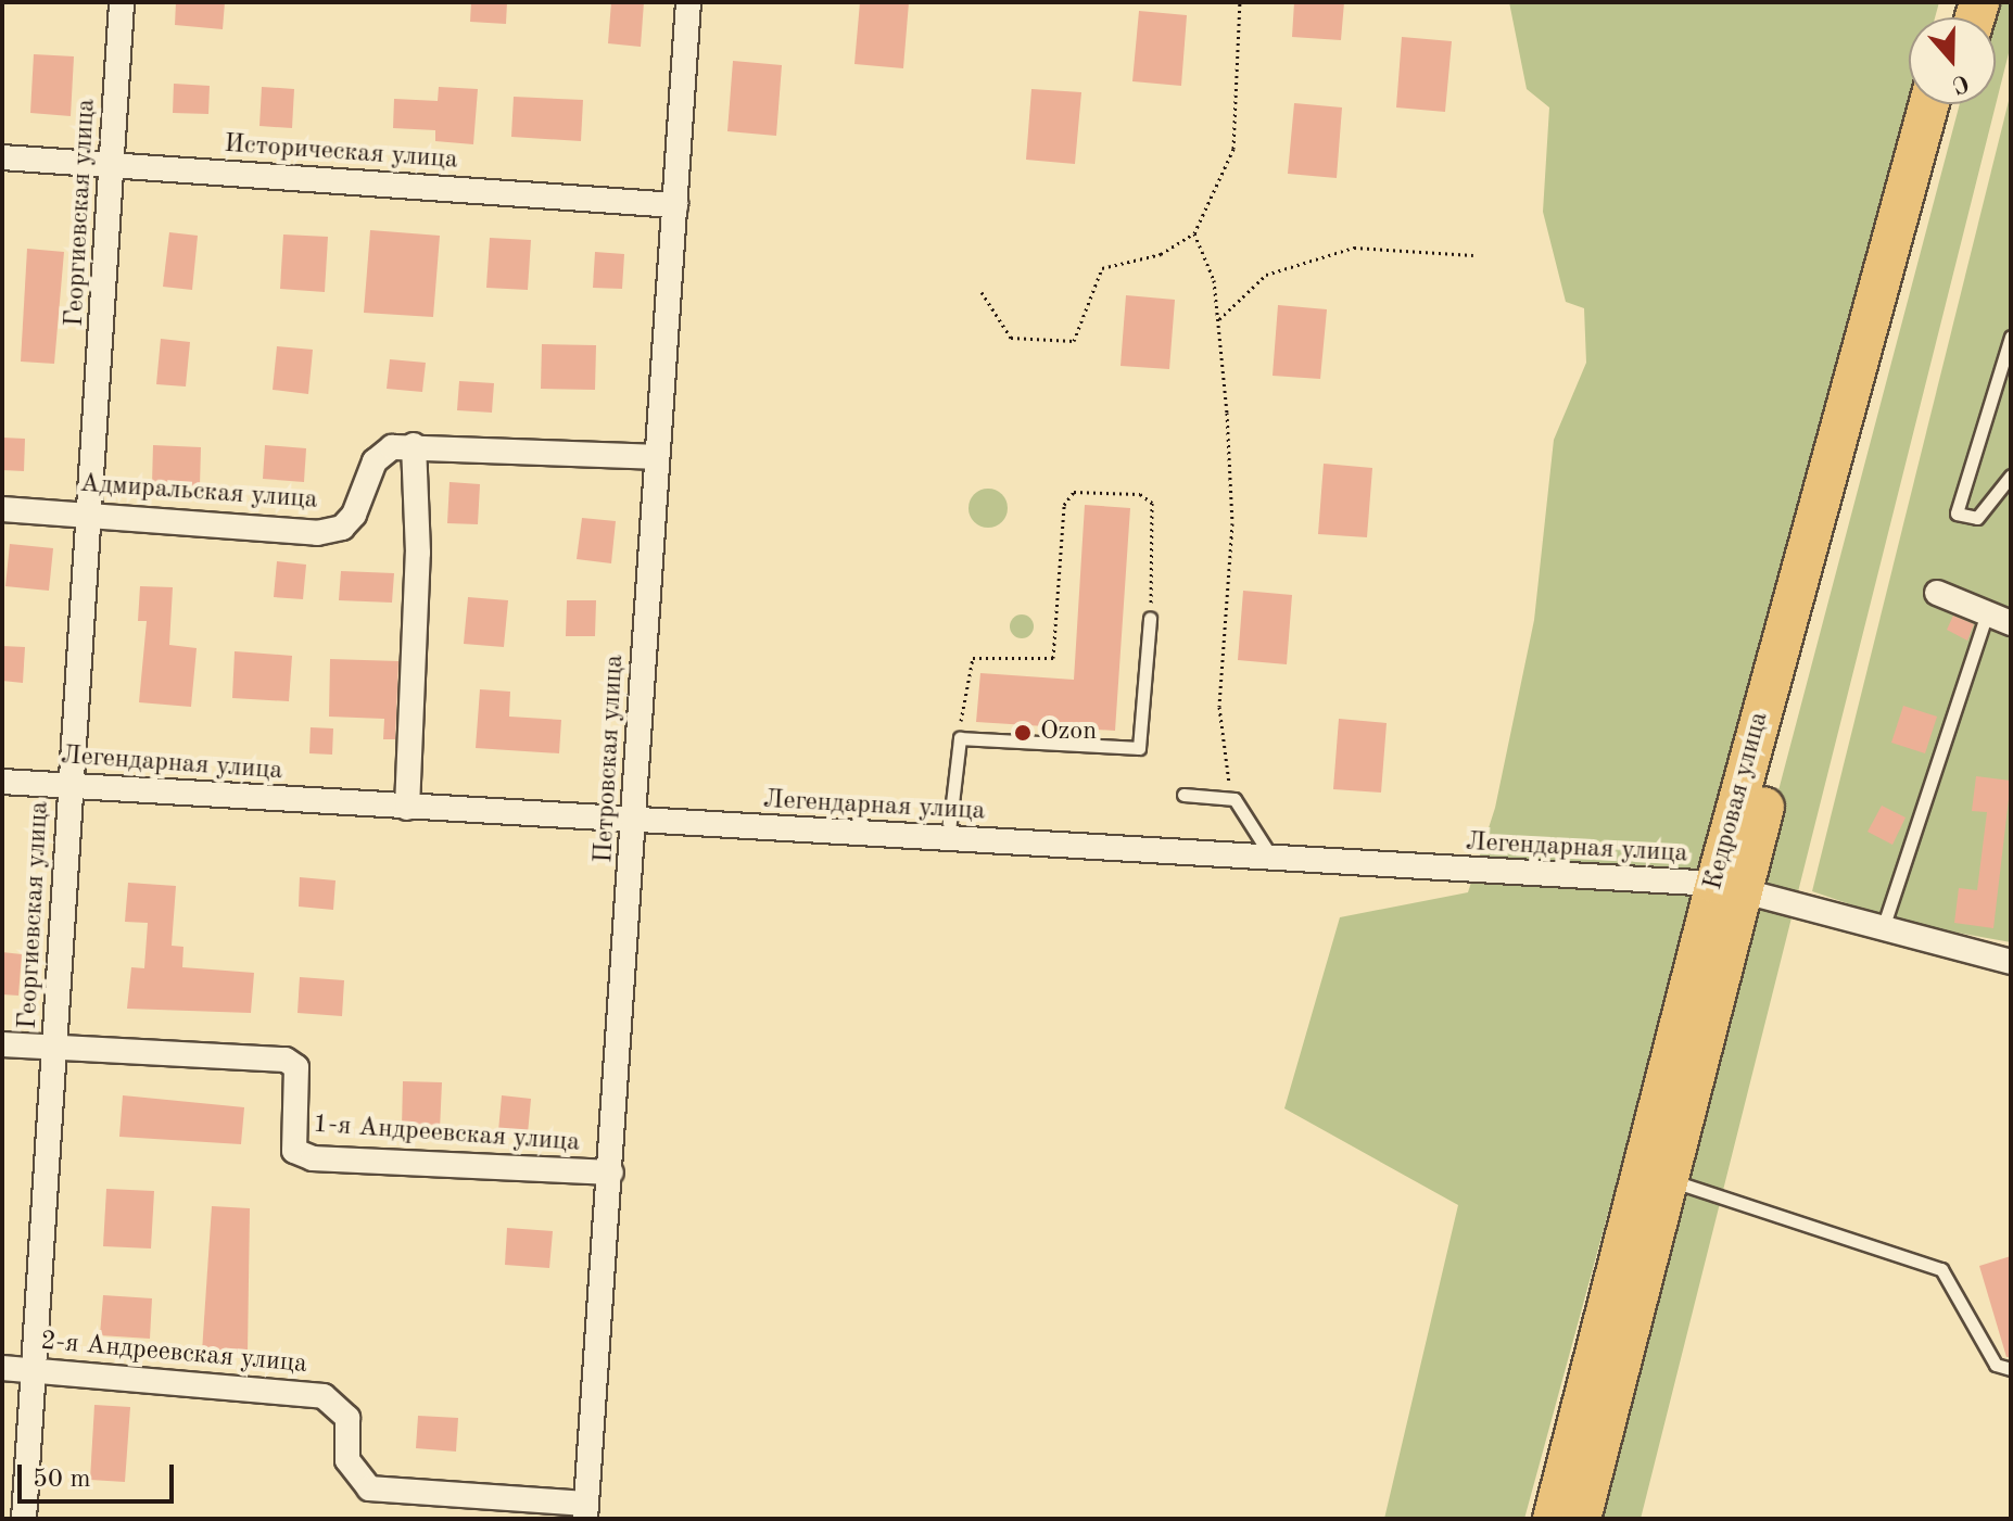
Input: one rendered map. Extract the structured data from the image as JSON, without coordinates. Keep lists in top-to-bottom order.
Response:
{
  "streets": {
    "main road": ["Кедровая улица"],
    "street": [
      "Историческая улица",
      "Георгиевская улица",
      "Адмиральская улица",
      "Петровская улица",
      "Легендарная улица",
      "1-я Андреевская улица",
      "2-я Андреевская улица"
    ]
  },
  "crossings": [
    ["Историческая улица", "Георгиевская улица"],
    ["Историческая улица", "Петровская улица"],
    ["Георгиевская улица", "Адмиральская улица"],
    ["Георгиевская улица", "Легендарная улица"],
    ["Георгиевская улица", "1-я Андреевская улица"],
    ["Георгиевская улица", "2-я Андреевская улица"],
    ["Адмиральская улица", "Петровская улица"],
    ["Петровская улица", "Легендарная улица"],
    ["Петровская улица", "1-я Андреевская улица"],
    ["Петровская улица", "2-я Андреевская улица"],
    ["Легендарная улица", "Кедровая улица"]
  ],
  "places": ["Ozon"],
  "scale_bar": "50 m",
  "north": "bottom"
}
